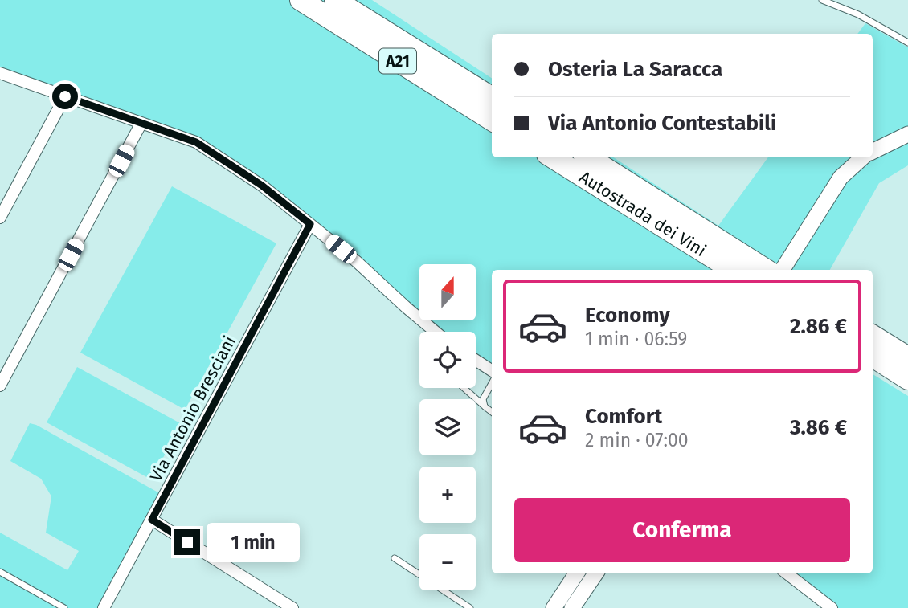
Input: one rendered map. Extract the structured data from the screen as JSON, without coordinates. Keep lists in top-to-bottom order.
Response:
{
  "streets": {
    "highway": ["A21", "Autostrada dei Vini"],
    "street": ["Via Antonio Bresciani"]
  },
  "north": "top",
  "page": {
    "banner": ["Osteria La Saracca", "Via Antonio Contestabili"],
    "map_buttons": ["+", "−"],
    "list": [
      {
        "name": "Economy",
        "note": "1 min · 06:59",
        "value": "2.86 €"
      },
      {
        "name": "Comfort",
        "note": "2 min · 07:00",
        "value": "3.86 €"
      }
    ],
    "buttons": "Conferma",
    "bubble": "1 min"
  }
}
